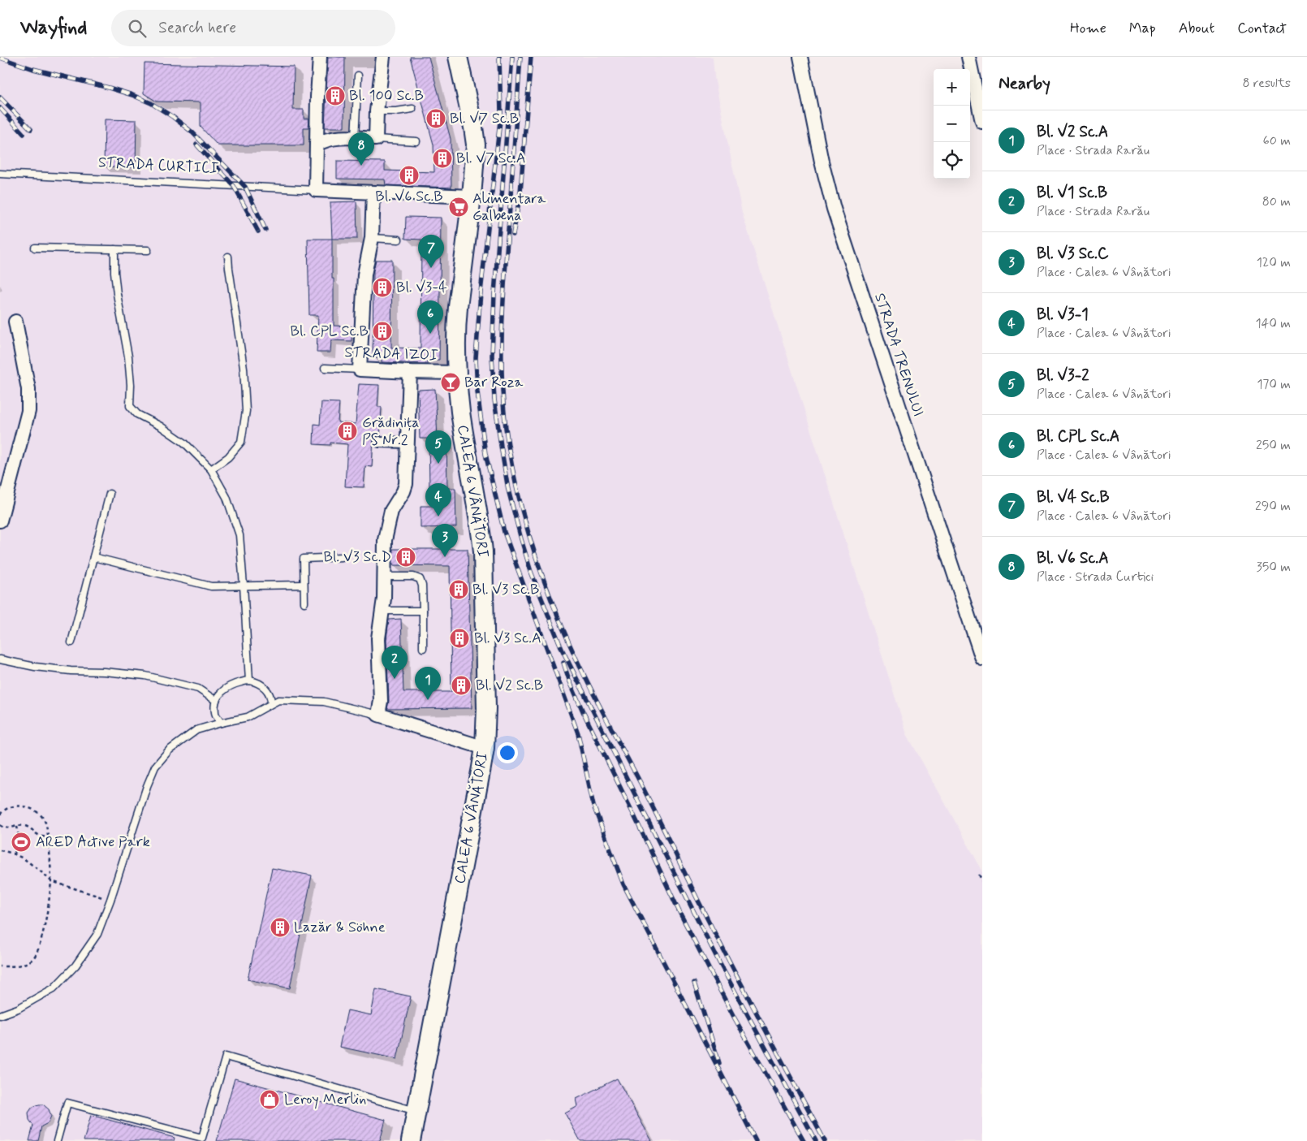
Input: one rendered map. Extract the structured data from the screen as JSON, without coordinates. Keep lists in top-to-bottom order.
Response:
{
  "streets": {
    "main road": ["CALEA 6 VÂNĂTORI"],
    "street": ["STRADA CURTICI", "STRADA IZOI", "STRADA TRENULUI"]
  },
  "crossings": [
    ["STRADA CURTICI", "CALEA 6 VÂNĂTORI"],
    ["STRADA IZOI", "CALEA 6 VÂNĂTORI"]
  ],
  "places": {
    "building": [
      "Bl. 100 Sc.B",
      "Bl. V7 Sc.B",
      "Bl. V7 Sc.A",
      "Bl. V6 Sc.B",
      "Bl. V3-4",
      "Bl. CPL Sc.B",
      "Grădinița PS Nr.2",
      "Bl. V3 Sc.D",
      "Bl. V3 Sc.B",
      "Bl. V3 Sc.A",
      "Bl. V2 Sc.B",
      "Lazăr & Söhne"
    ],
    "supermarket": ["Alimentara Galbena"],
    "bar": ["Bar Roza"],
    "sports": ["ARED Active Park"],
    "shop": ["Leroy Merlin"]
  },
  "page": {
    "header": "Wayfind",
    "search": "Search here",
    "nav": [
      "Home",
      "Map",
      "About",
      "Contact"
    ],
    "heading": ["Nearby", "8 results"],
    "map_buttons": ["+", "−"],
    "list": [
      {
        "mark": "1",
        "name": "Bl. V2 Sc.A",
        "note": "Place · Strada Rarău",
        "value": "60 m"
      },
      {
        "mark": "2",
        "name": "Bl. V1 Sc.B",
        "note": "Place · Strada Rarău",
        "value": "80 m"
      },
      {
        "mark": "3",
        "name": "Bl. V3 Sc.C",
        "note": "Place · Calea 6 Vânători",
        "value": "120 m"
      },
      {
        "mark": "4",
        "name": "Bl. V3-1",
        "note": "Place · Calea 6 Vânători",
        "value": "140 m"
      },
      {
        "mark": "5",
        "name": "Bl. V3-2",
        "note": "Place · Calea 6 Vânători",
        "value": "170 m"
      },
      {
        "mark": "6",
        "name": "Bl. CPL Sc.A",
        "note": "Place · Calea 6 Vânători",
        "value": "250 m"
      },
      {
        "mark": "7",
        "name": "Bl. V4 Sc.B",
        "note": "Place · Calea 6 Vânători",
        "value": "290 m"
      },
      {
        "mark": "8",
        "name": "Bl. V6 Sc.A",
        "note": "Place · Strada Curtici",
        "value": "350 m"
      }
    ],
    "pins": [
      "8",
      "7",
      "6",
      "5",
      "4",
      "3",
      "2",
      "1"
    ]
  }
}
